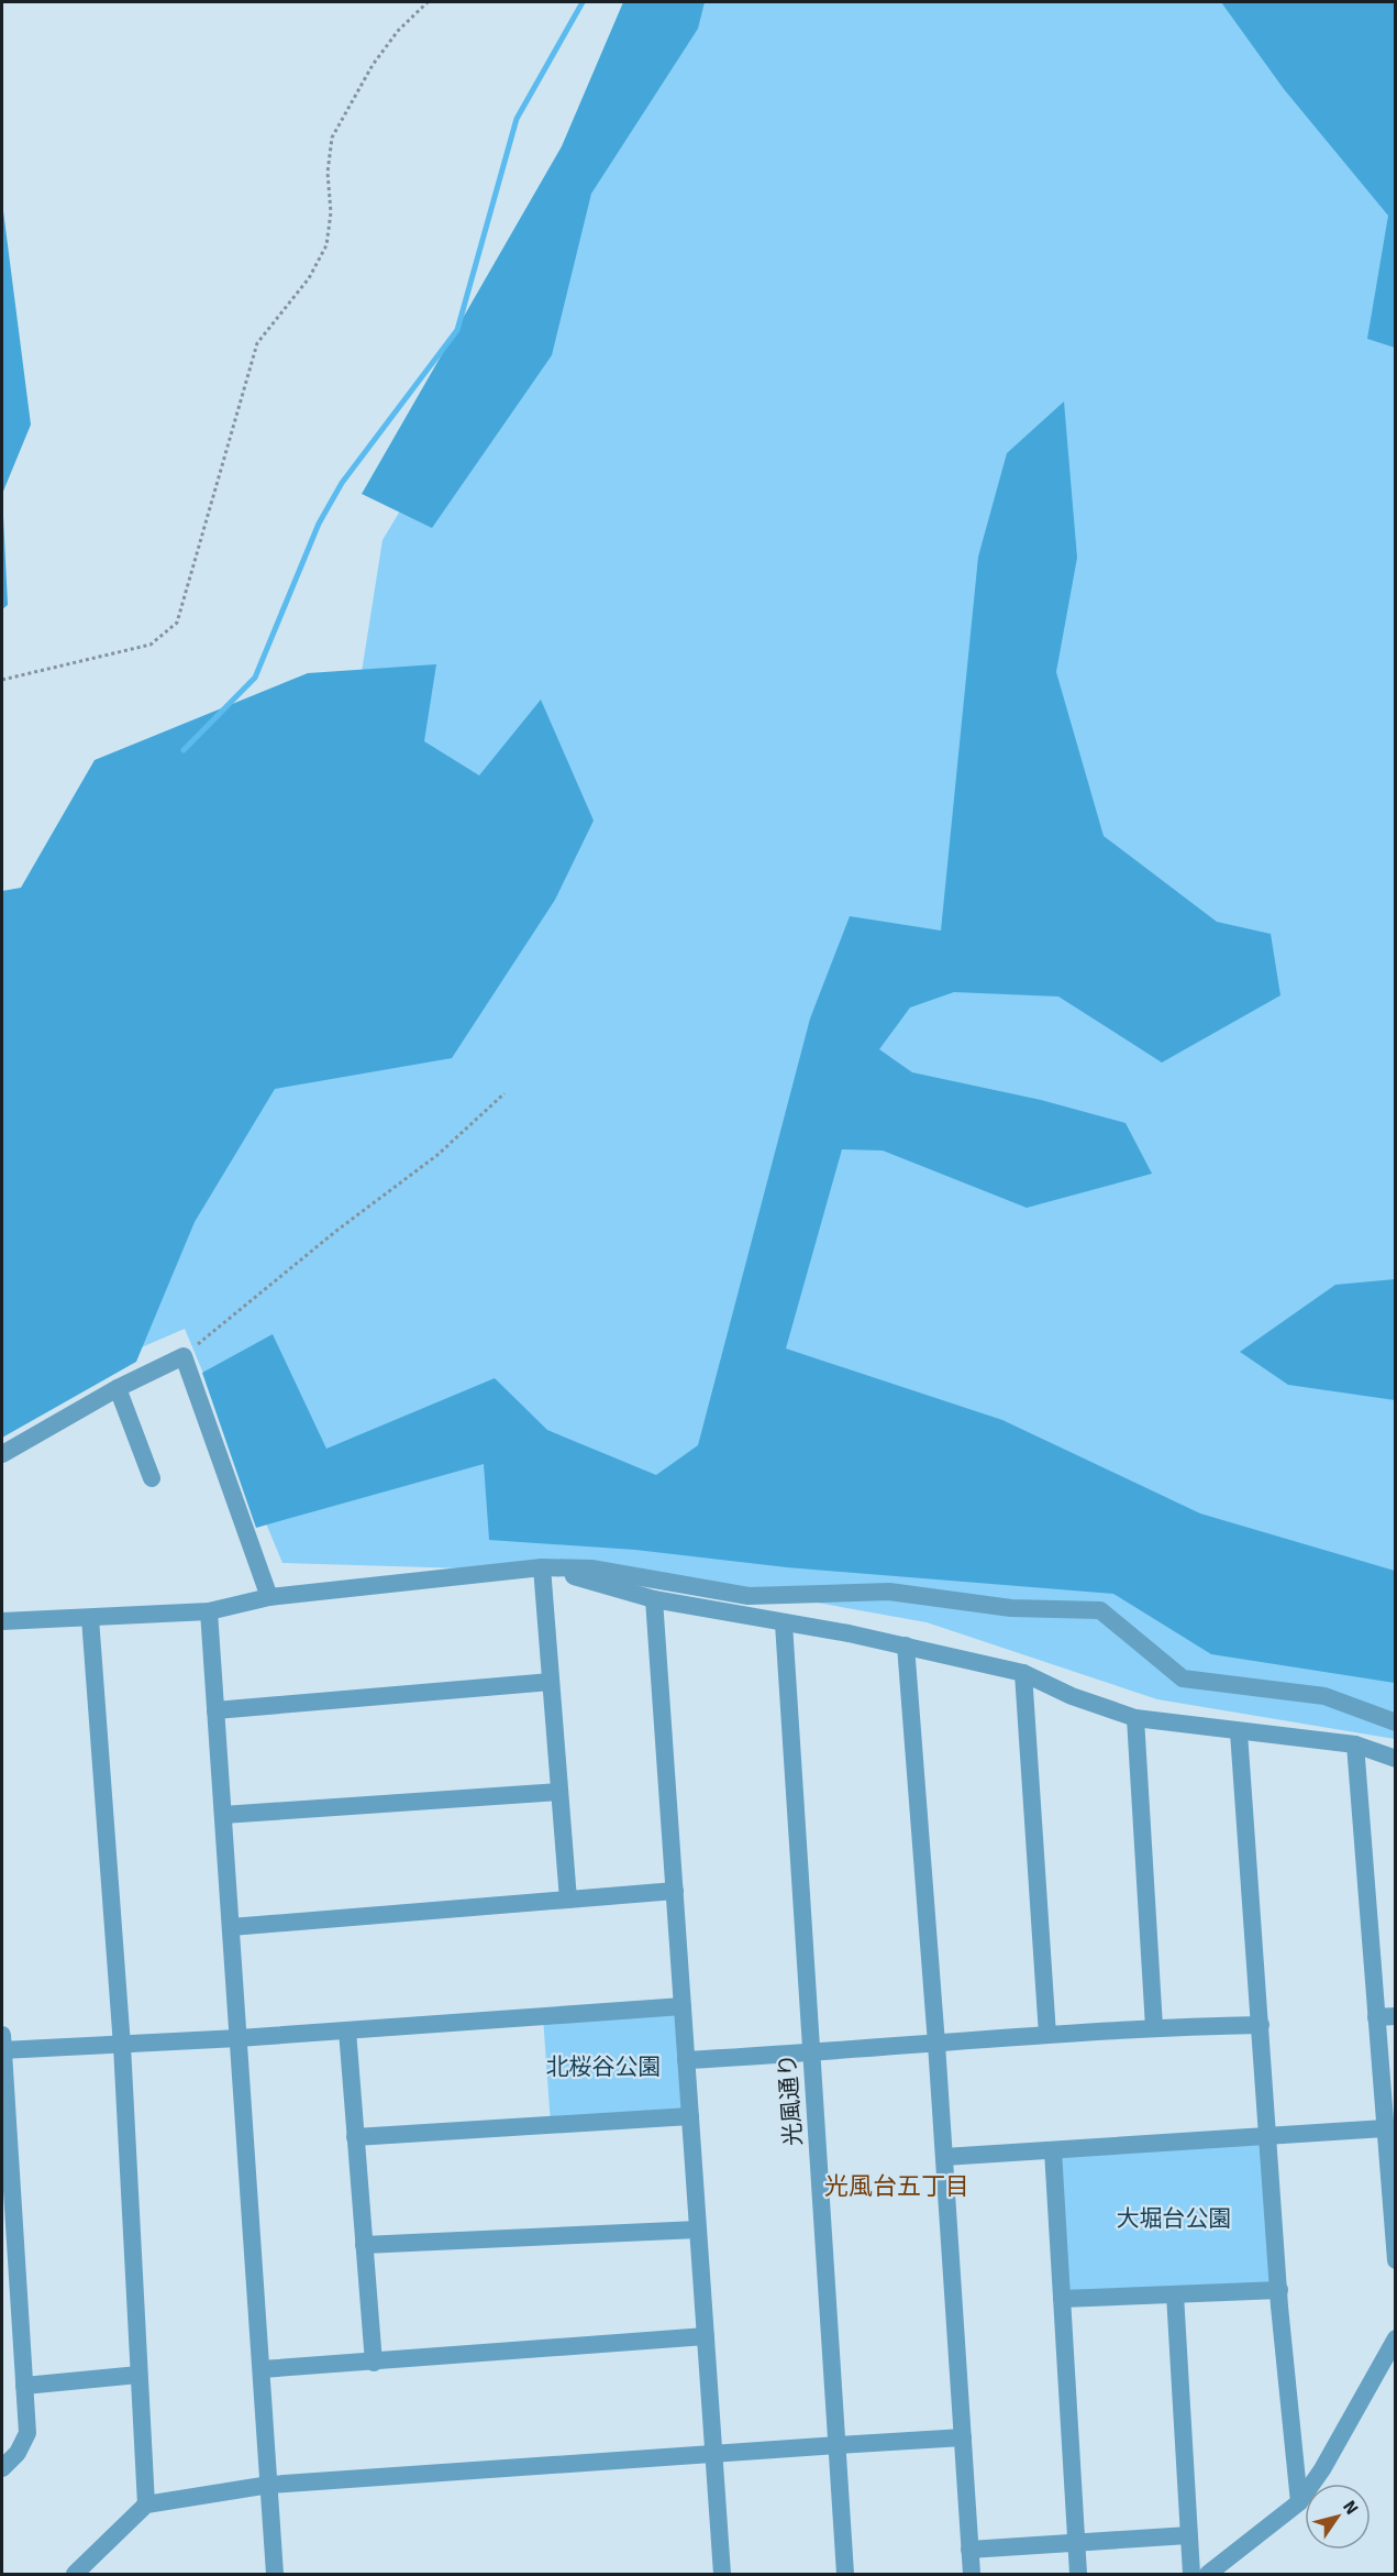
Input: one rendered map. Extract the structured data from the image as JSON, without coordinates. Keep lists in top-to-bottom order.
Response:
{
  "streets": {
    "street": ["光風通り"]
  },
  "districts": ["光風台五丁目"],
  "parks": ["北桜谷公園", "大堀台公園"],
  "north": "top right"
}
